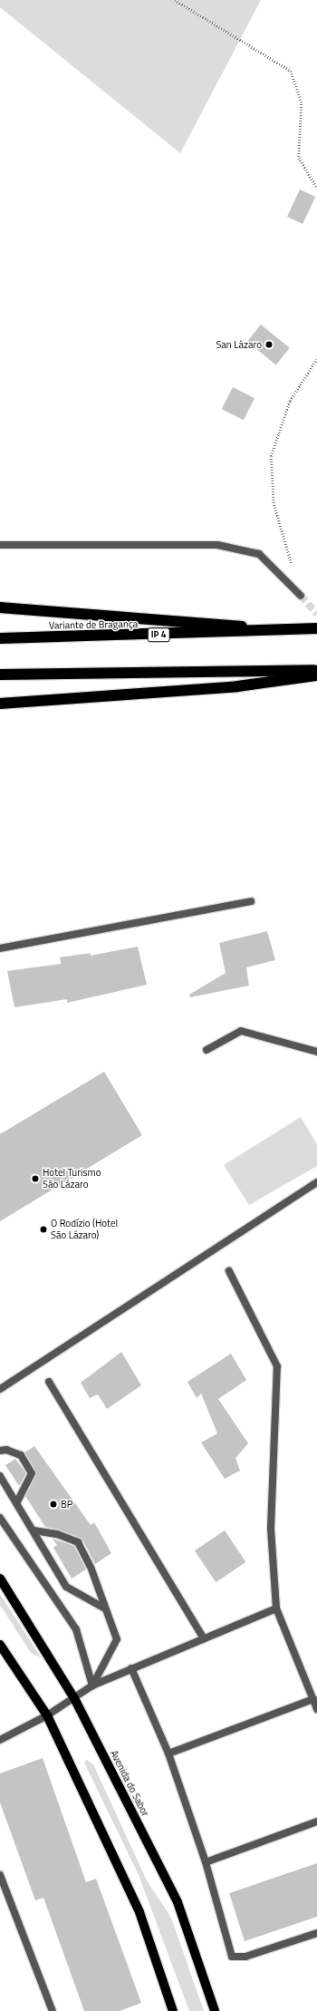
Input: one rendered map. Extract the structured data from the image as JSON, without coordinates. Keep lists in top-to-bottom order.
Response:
{
  "streets": {
    "highway": ["Variante de Bragança", "IP 4"],
    "main road": ["Avenida do Sabor"]
  },
  "places": [
    "San Lázaro",
    "Hotel Turismo São Lázaro",
    "O Rodízio (Hotel São Lázaro)",
    "BP"
  ]
}
